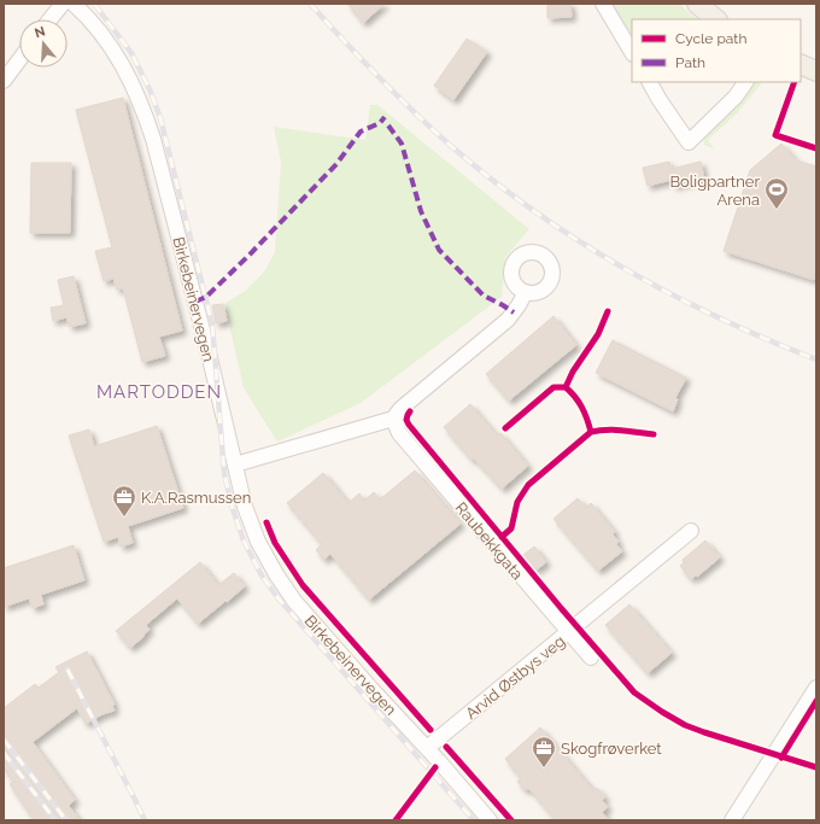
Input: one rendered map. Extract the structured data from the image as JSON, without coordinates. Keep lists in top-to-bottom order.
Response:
{
  "streets": {
    "street": ["Birkebeinervegen", "Raubekkgata", "Arvid Østbys veg"]
  },
  "crossings": [
    ["Birkebeinervegen", "Arvid Østbys veg"],
    ["Raubekkgata", "Arvid Østbys veg"]
  ],
  "districts": ["MARTODDEN"],
  "places": {
    "sports": ["Boligpartner Arena"],
    "office": ["K.A.Rasmussen", "Skogfrøverket"]
  },
  "legend": ["Cycle path", "Path"],
  "north": "top"
}
